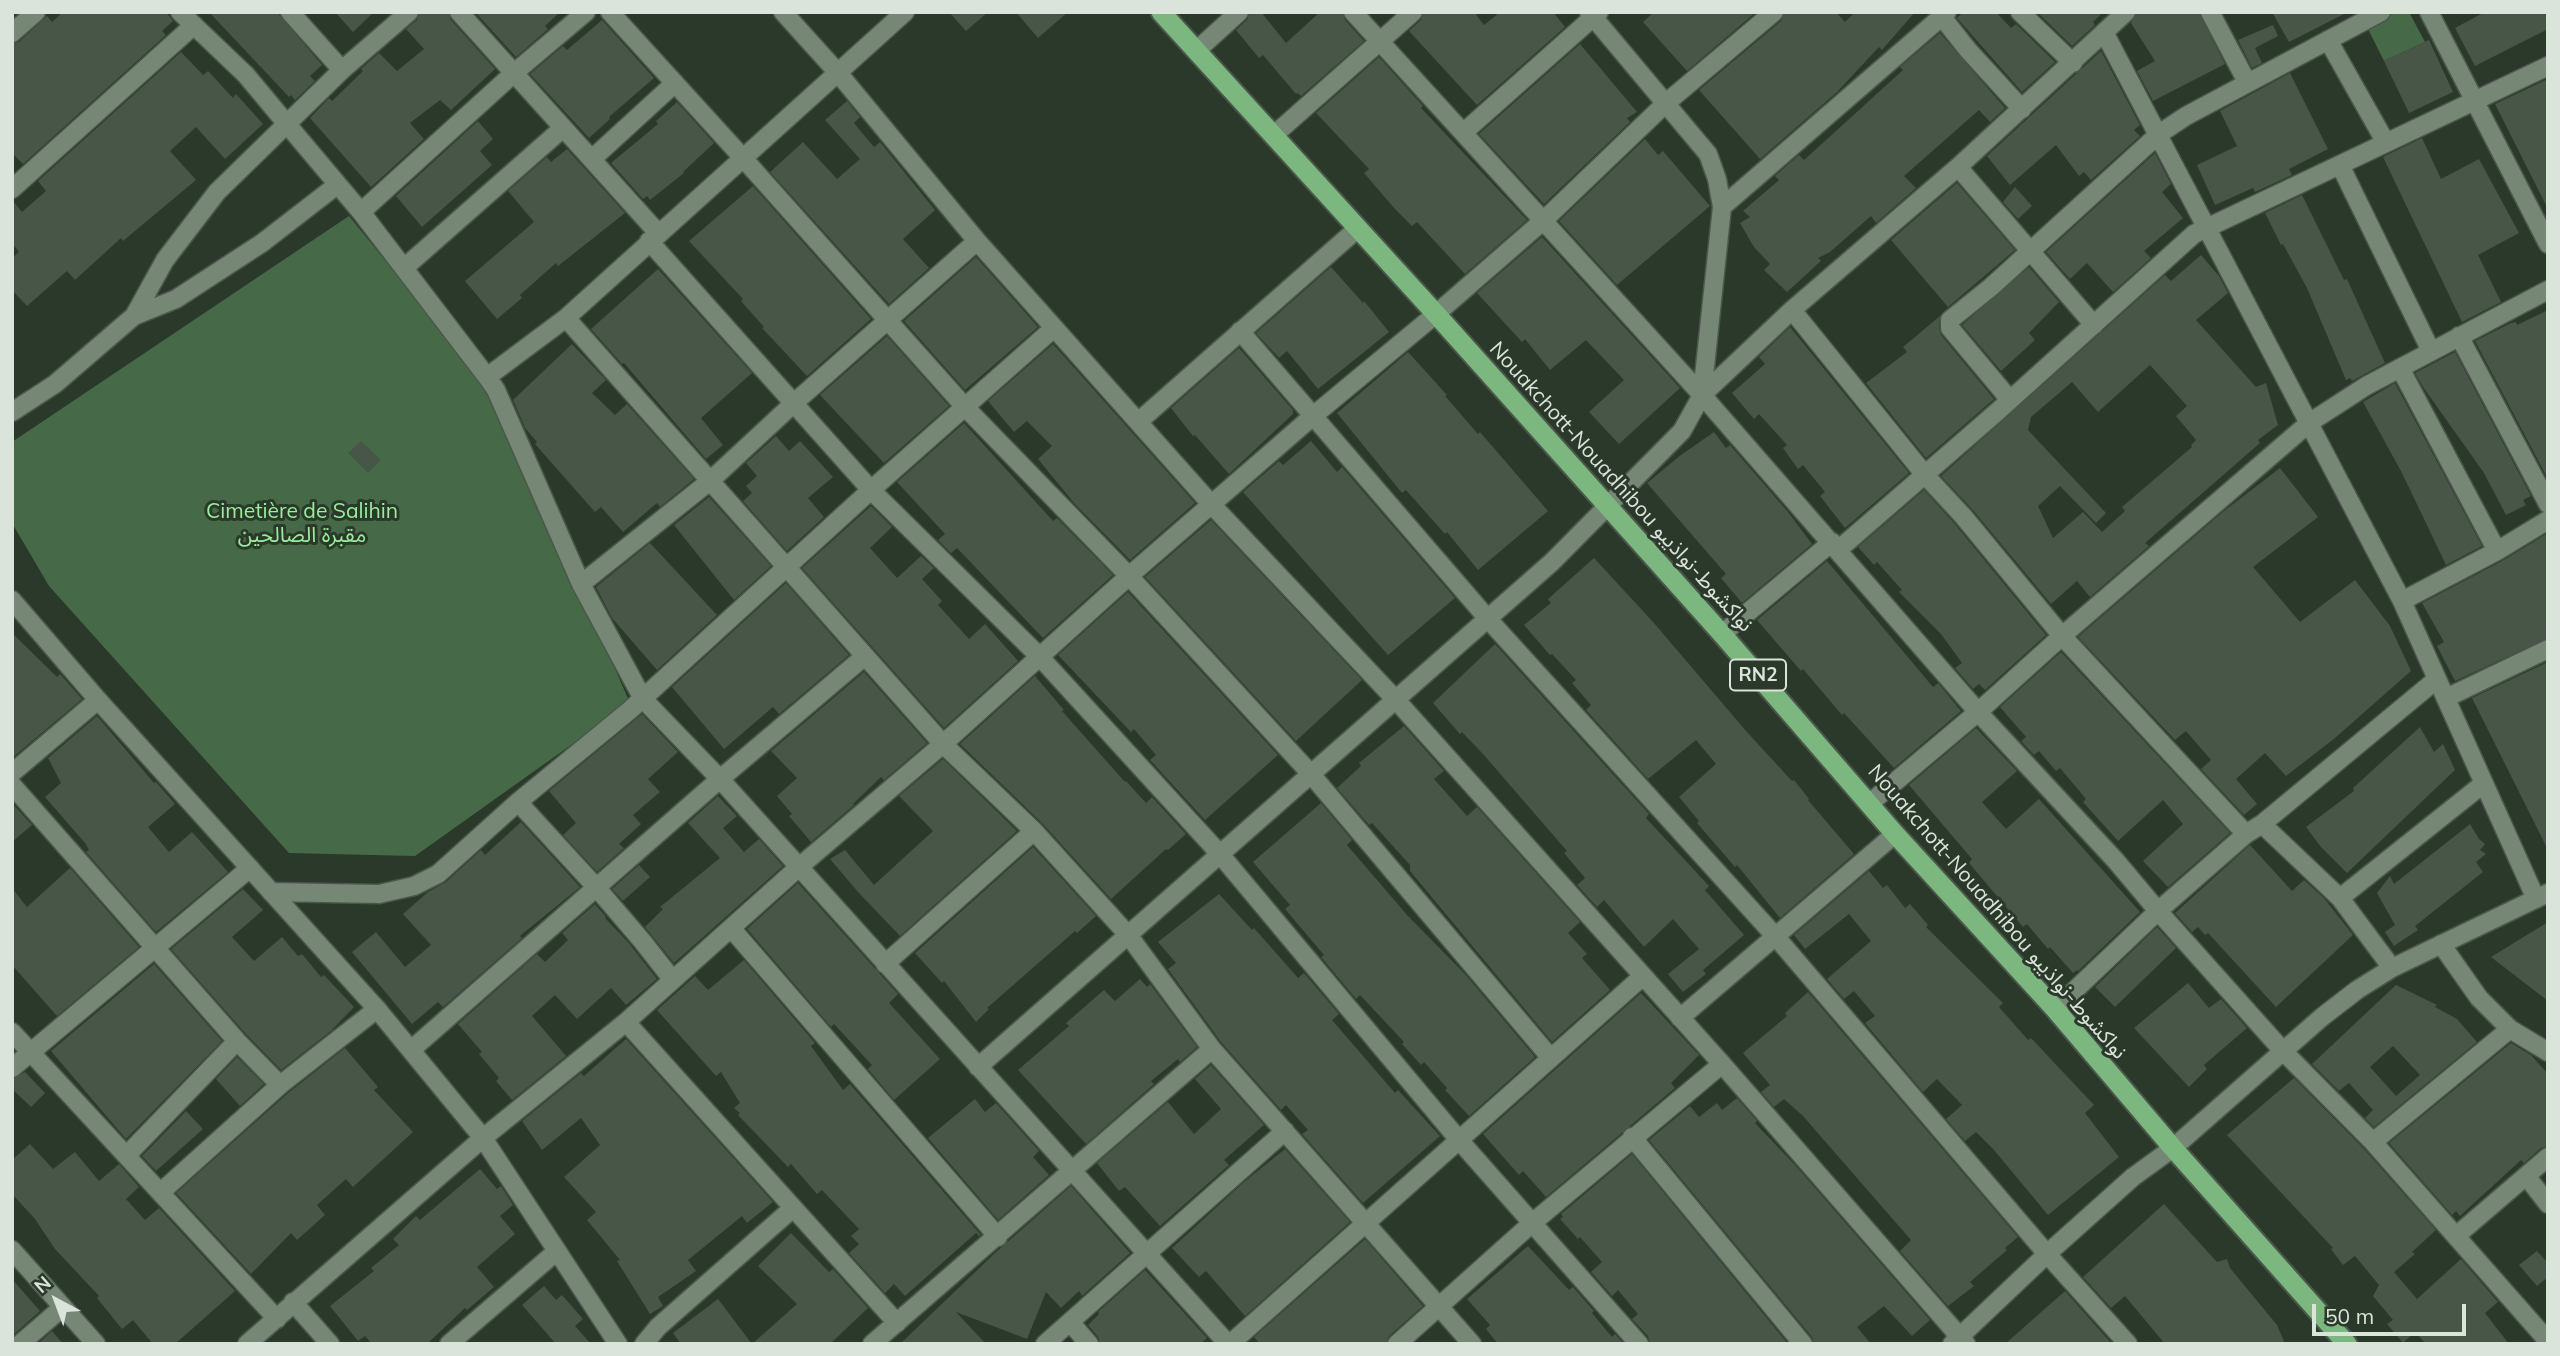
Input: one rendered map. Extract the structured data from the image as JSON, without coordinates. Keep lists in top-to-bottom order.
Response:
{
  "streets": {
    "highway": ["Nouakchott-Nouadhibou نواكشوط-نواذيبو", "RN2"]
  },
  "parks": ["Cimetière de Salihin مقبرة الصالحين"],
  "scale_bar": "50 m",
  "north": "top left"
}
